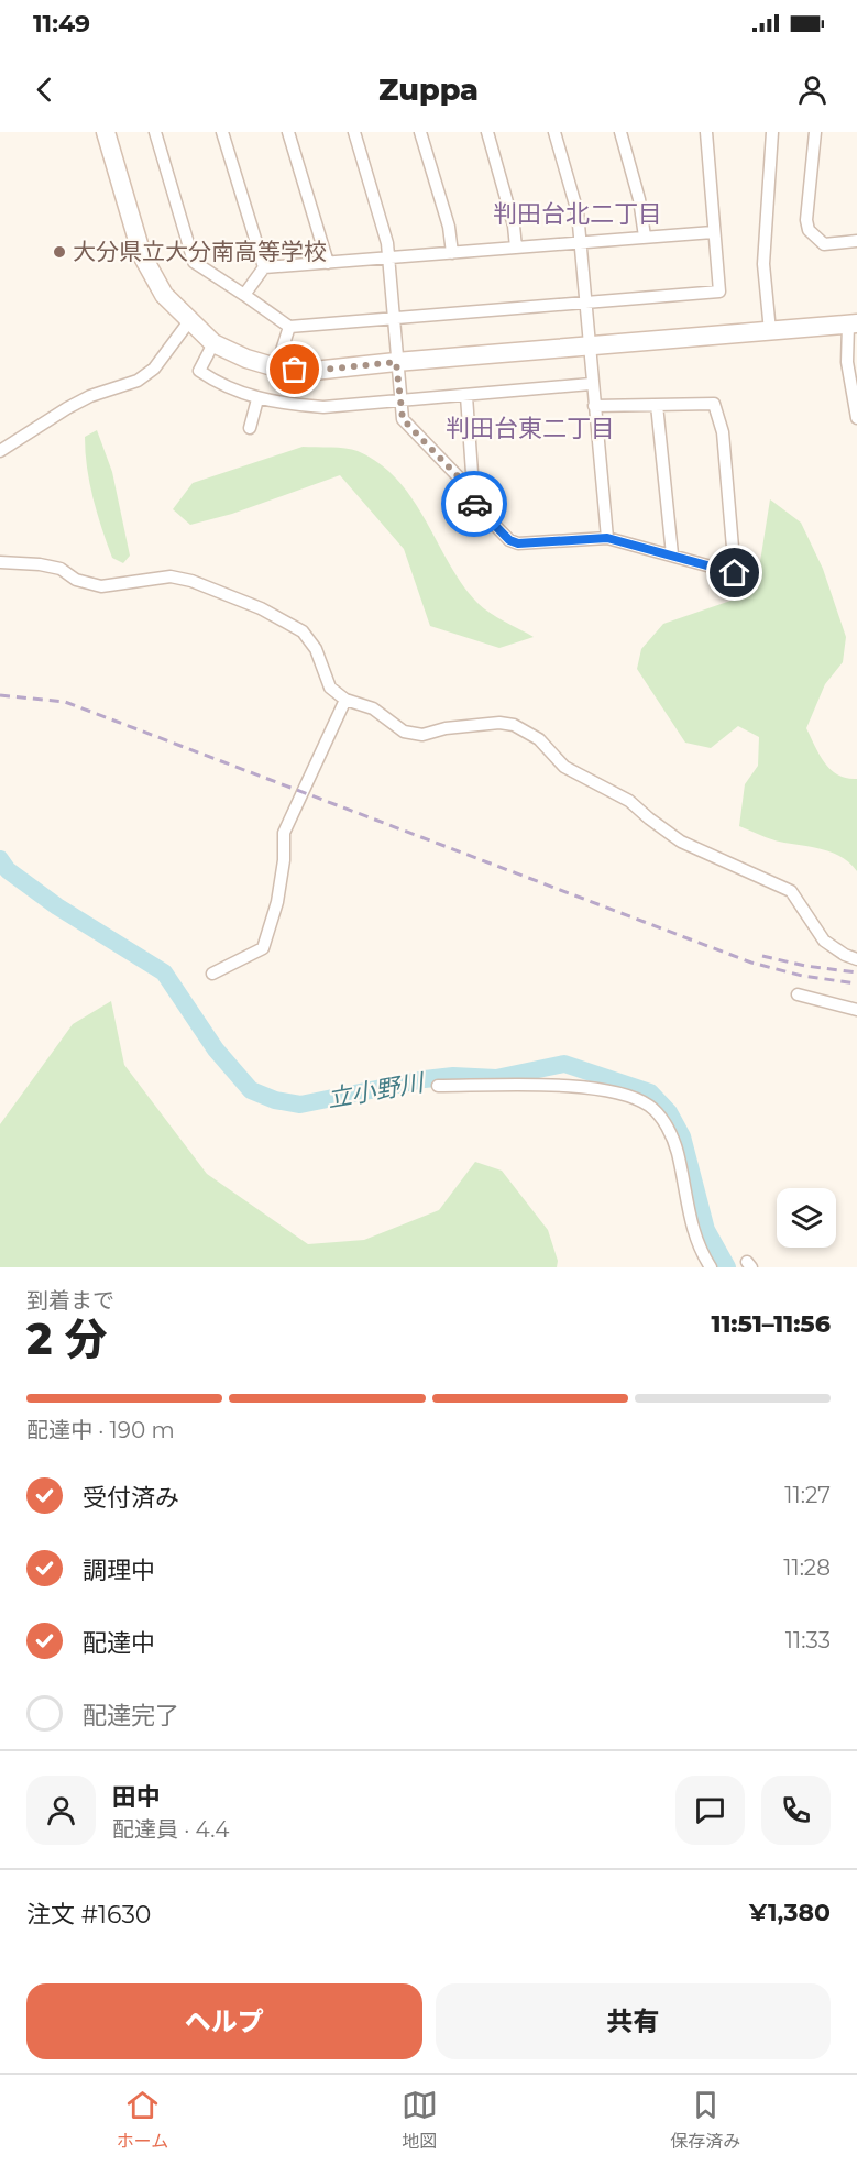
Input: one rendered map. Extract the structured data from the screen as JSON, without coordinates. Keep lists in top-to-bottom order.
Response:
{
  "districts": ["判田台北二丁目", "判田台東二丁目"],
  "water": ["立小野川"],
  "places": ["大分県立大分南高等学校"],
  "page": {
    "status": "11:49",
    "header": "Zuppa",
    "heading": ["2 分", "到着まで", "11:51–11:56"],
    "panel": [
      "田中",
      "配達員 · 4.4",
      "注文 #1630",
      "¥1,380"
    ],
    "bar": "配達中 · 190 m",
    "list": [
      ["受付済み", "11:27"],
      ["調理中", "11:28"],
      ["配達中", "11:33"],
      "配達完了"
    ],
    "buttons": ["ヘルプ", "共有"],
    "tabs": ["ホーム", "地図", "保存済み"]
  }
}
